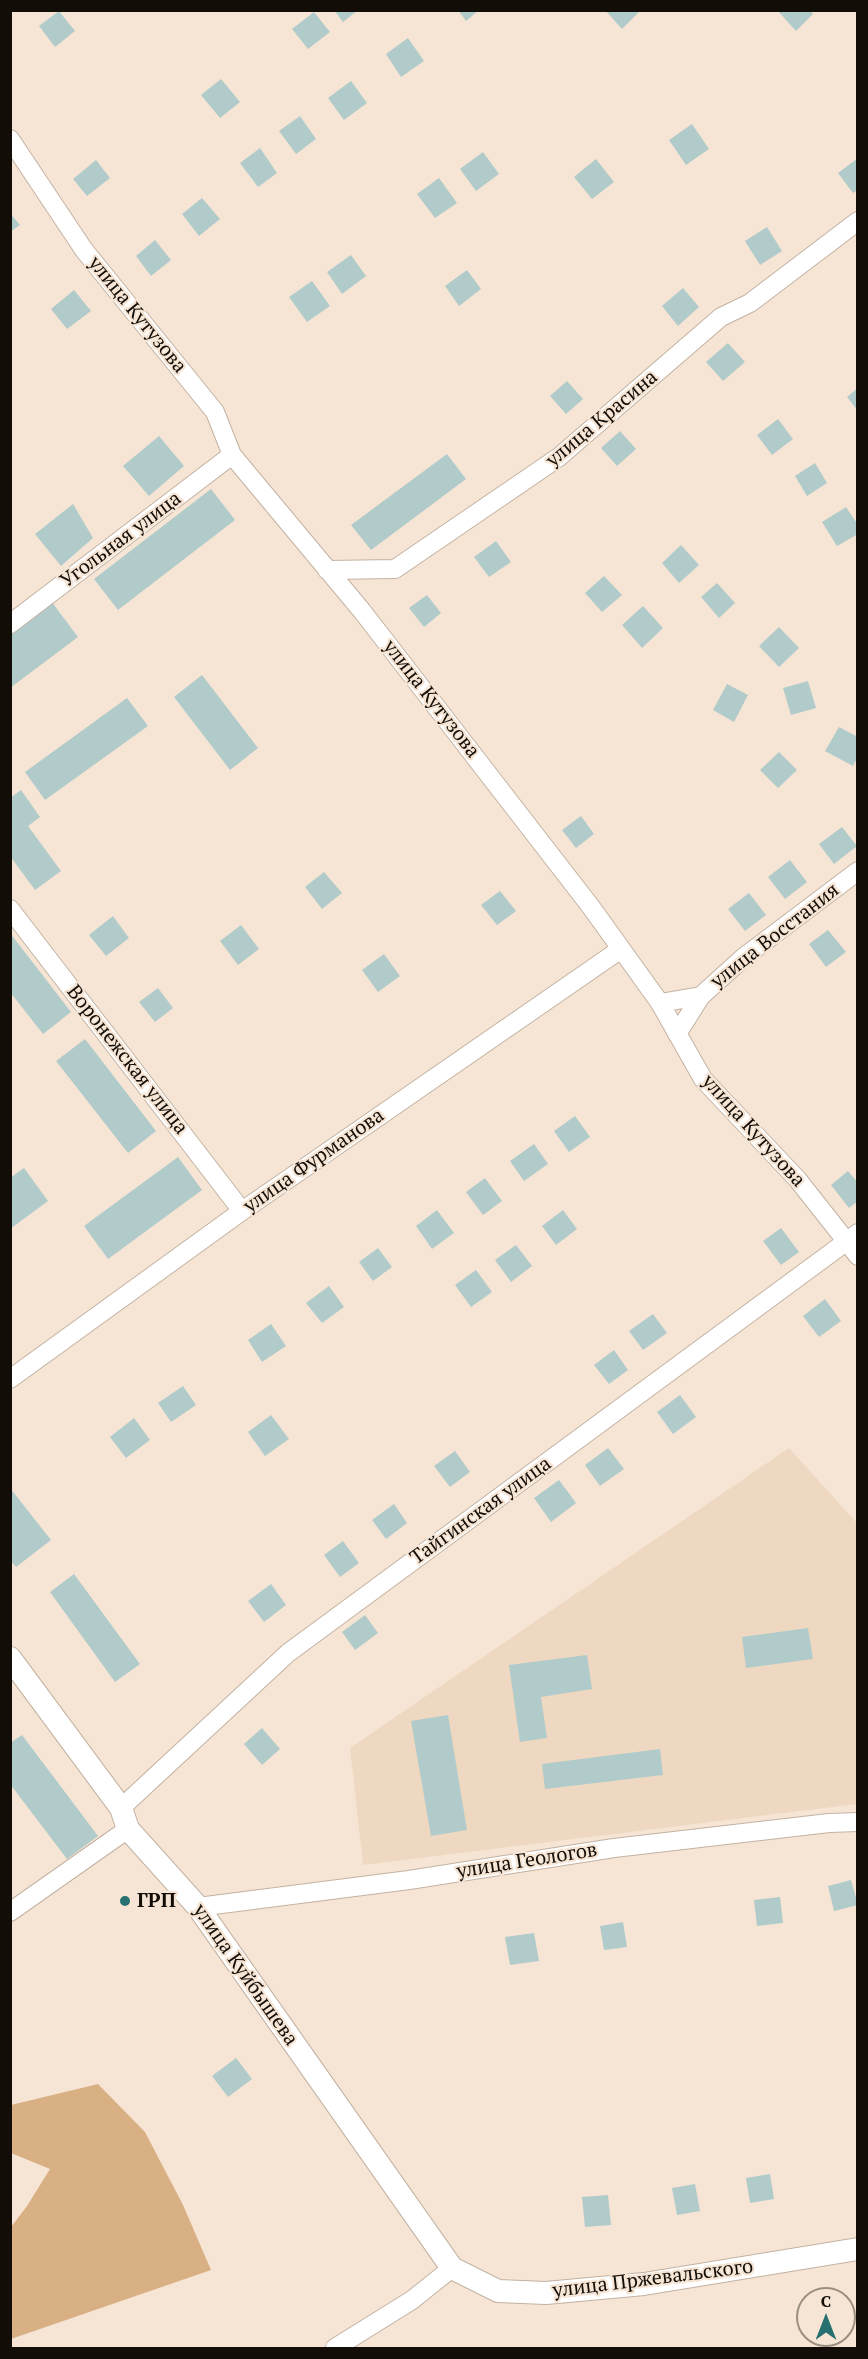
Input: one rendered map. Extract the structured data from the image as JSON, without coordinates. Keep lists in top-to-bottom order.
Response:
{
  "streets": {
    "street": [
      "улица Кутузова",
      "улица Красина",
      "Угольная улица",
      "улица Восстания",
      "Воронежская улица",
      "улица Фурманова",
      "Тайгинская улица",
      "улица Геологов",
      "улица Куйбышева",
      "улица Пржевальского"
    ]
  },
  "crossings": [
    ["улица Кутузова", "улица Красина"],
    ["улица Кутузова", "Угольная улица"],
    ["улица Кутузова", "улица Восстания"],
    ["улица Кутузова", "улица Фурманова"],
    ["улица Кутузова", "Тайгинская улица"],
    ["Воронежская улица", "улица Фурманова"],
    ["Тайгинская улица", "улица Куйбышева"],
    ["улица Геологов", "улица Куйбышева"],
    ["улица Куйбышева", "улица Пржевальского"]
  ],
  "places": ["ГРП"],
  "north": "top"
}
